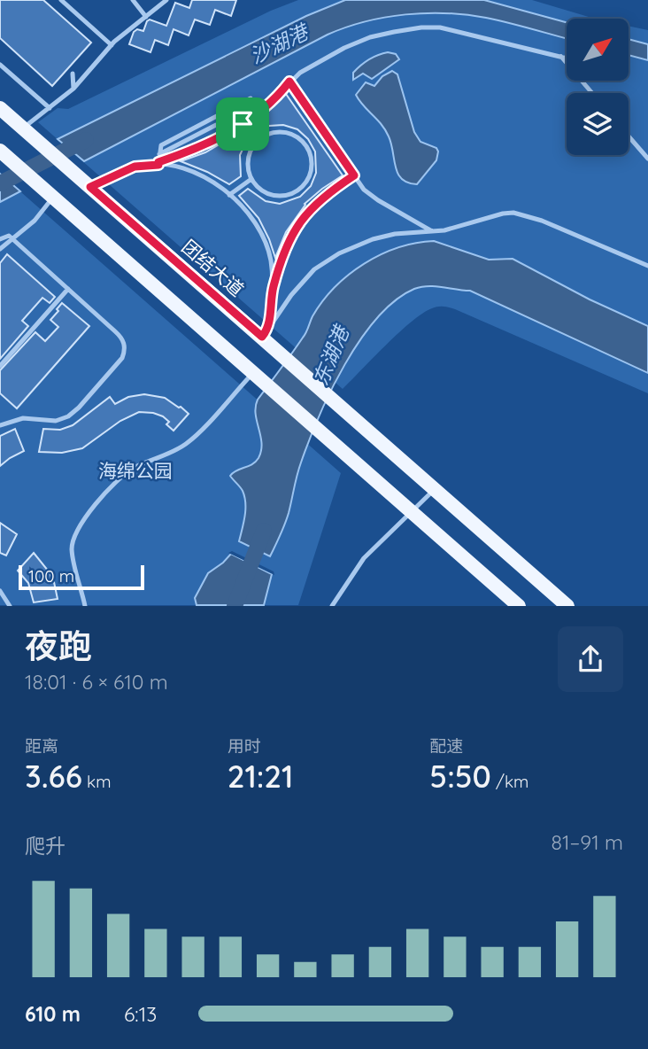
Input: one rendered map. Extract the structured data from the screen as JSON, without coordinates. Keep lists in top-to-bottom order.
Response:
{
  "streets": {
    "main road": ["团结大道"]
  },
  "water": ["沙湖港", "东湖港"],
  "parks": ["海绵公园"],
  "scale_bar": "100 m",
  "north": "top right",
  "page": {
    "scale": "100 m",
    "heading": ["夜跑", "18:01 · 6 × 610 m"],
    "stats": [
      ["距离", "3.66 km"],
      ["用时", "21:21"],
      ["配速", "5:50 /km"]
    ],
    "chart": ["爬升", "81–91 m"],
    "list": [
      {
        "name": "610 m",
        "note": "6:13"
      }
    ]
  }
}
